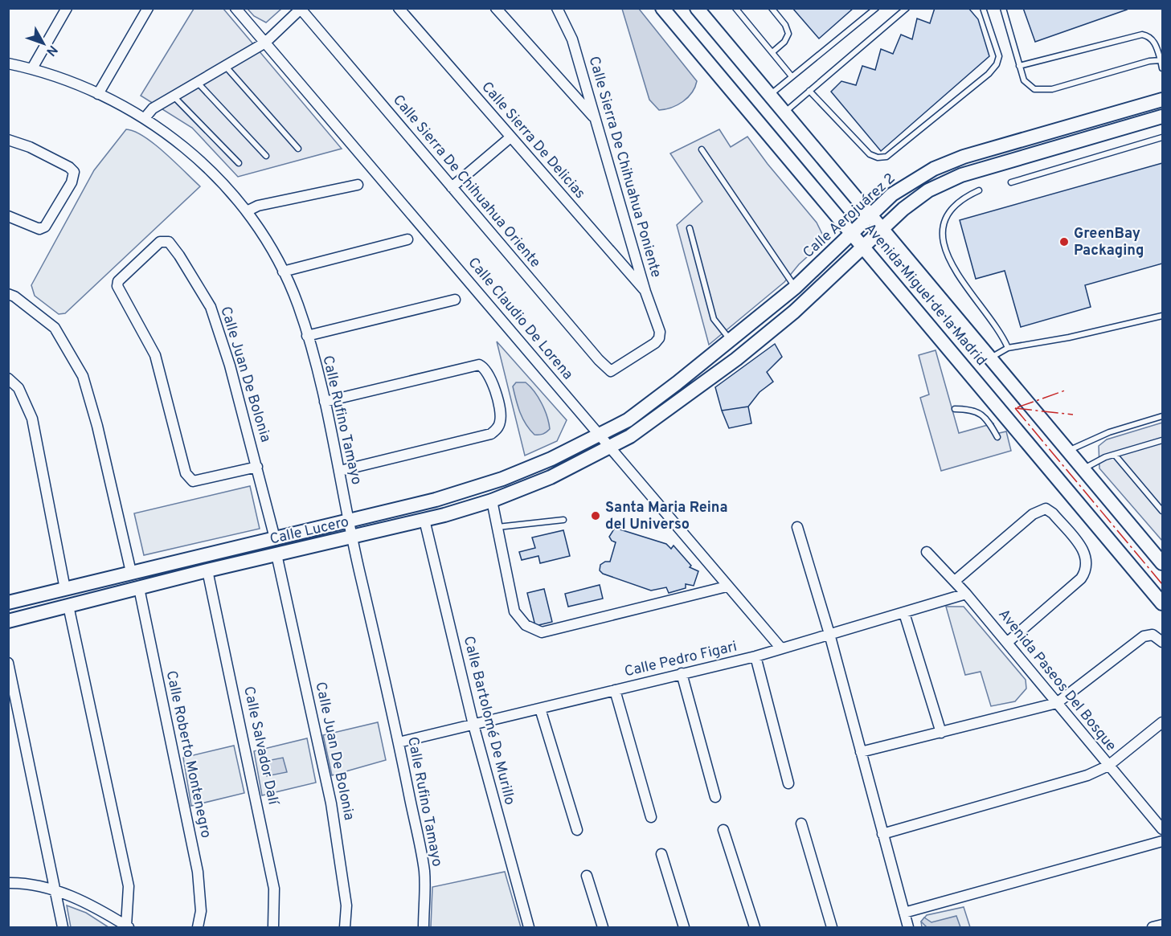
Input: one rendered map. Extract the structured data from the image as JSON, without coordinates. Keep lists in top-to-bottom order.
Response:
{
  "streets": {
    "street": [
      "Calle Sierra De Delicias",
      "Calle Sierra De Chihuahua Poniente",
      "Calle Sierra De Chihuahua Oriente",
      "Calle Aerojuárez 2",
      "Avenida Miguel de la Madrid",
      "Calle Claudio De Lorena",
      "Calle Juan De Bolonia",
      "Calle Rufino Tamayo",
      "Calle Lucero",
      "Calle Pedro Figari",
      "Avenida Paseos Del Bosque",
      "Calle Bartolomé De Murillo",
      "Calle Salvador Dalí",
      "Calle Roberto Montenegro"
    ]
  },
  "crossings": [
    ["Calle Sierra De Delicias", "Calle Sierra De Chihuahua Poniente"],
    ["Calle Sierra De Chihuahua Poniente", "Calle Sierra De Chihuahua Oriente"],
    ["Calle Aerojuárez 2", "Avenida Miguel de la Madrid"],
    ["Calle Aerojuárez 2", "Calle Claudio De Lorena"],
    ["Calle Aerojuárez 2", "Calle Lucero"],
    ["Calle Claudio De Lorena", "Calle Lucero"],
    ["Calle Claudio De Lorena", "Calle Pedro Figari"],
    ["Calle Juan De Bolonia", "Calle Lucero"],
    ["Calle Rufino Tamayo", "Calle Lucero"],
    ["Calle Rufino Tamayo", "Calle Pedro Figari"],
    ["Calle Lucero", "Calle Bartolomé De Murillo"],
    ["Calle Lucero", "Calle Salvador Dalí"],
    ["Calle Lucero", "Calle Roberto Montenegro"],
    ["Calle Pedro Figari", "Avenida Paseos Del Bosque"],
    ["Calle Pedro Figari", "Calle Bartolomé De Murillo"]
  ],
  "places": ["GreenBay Packaging", "Santa Maria Reina del Universo"],
  "north": "bottom right"
}
